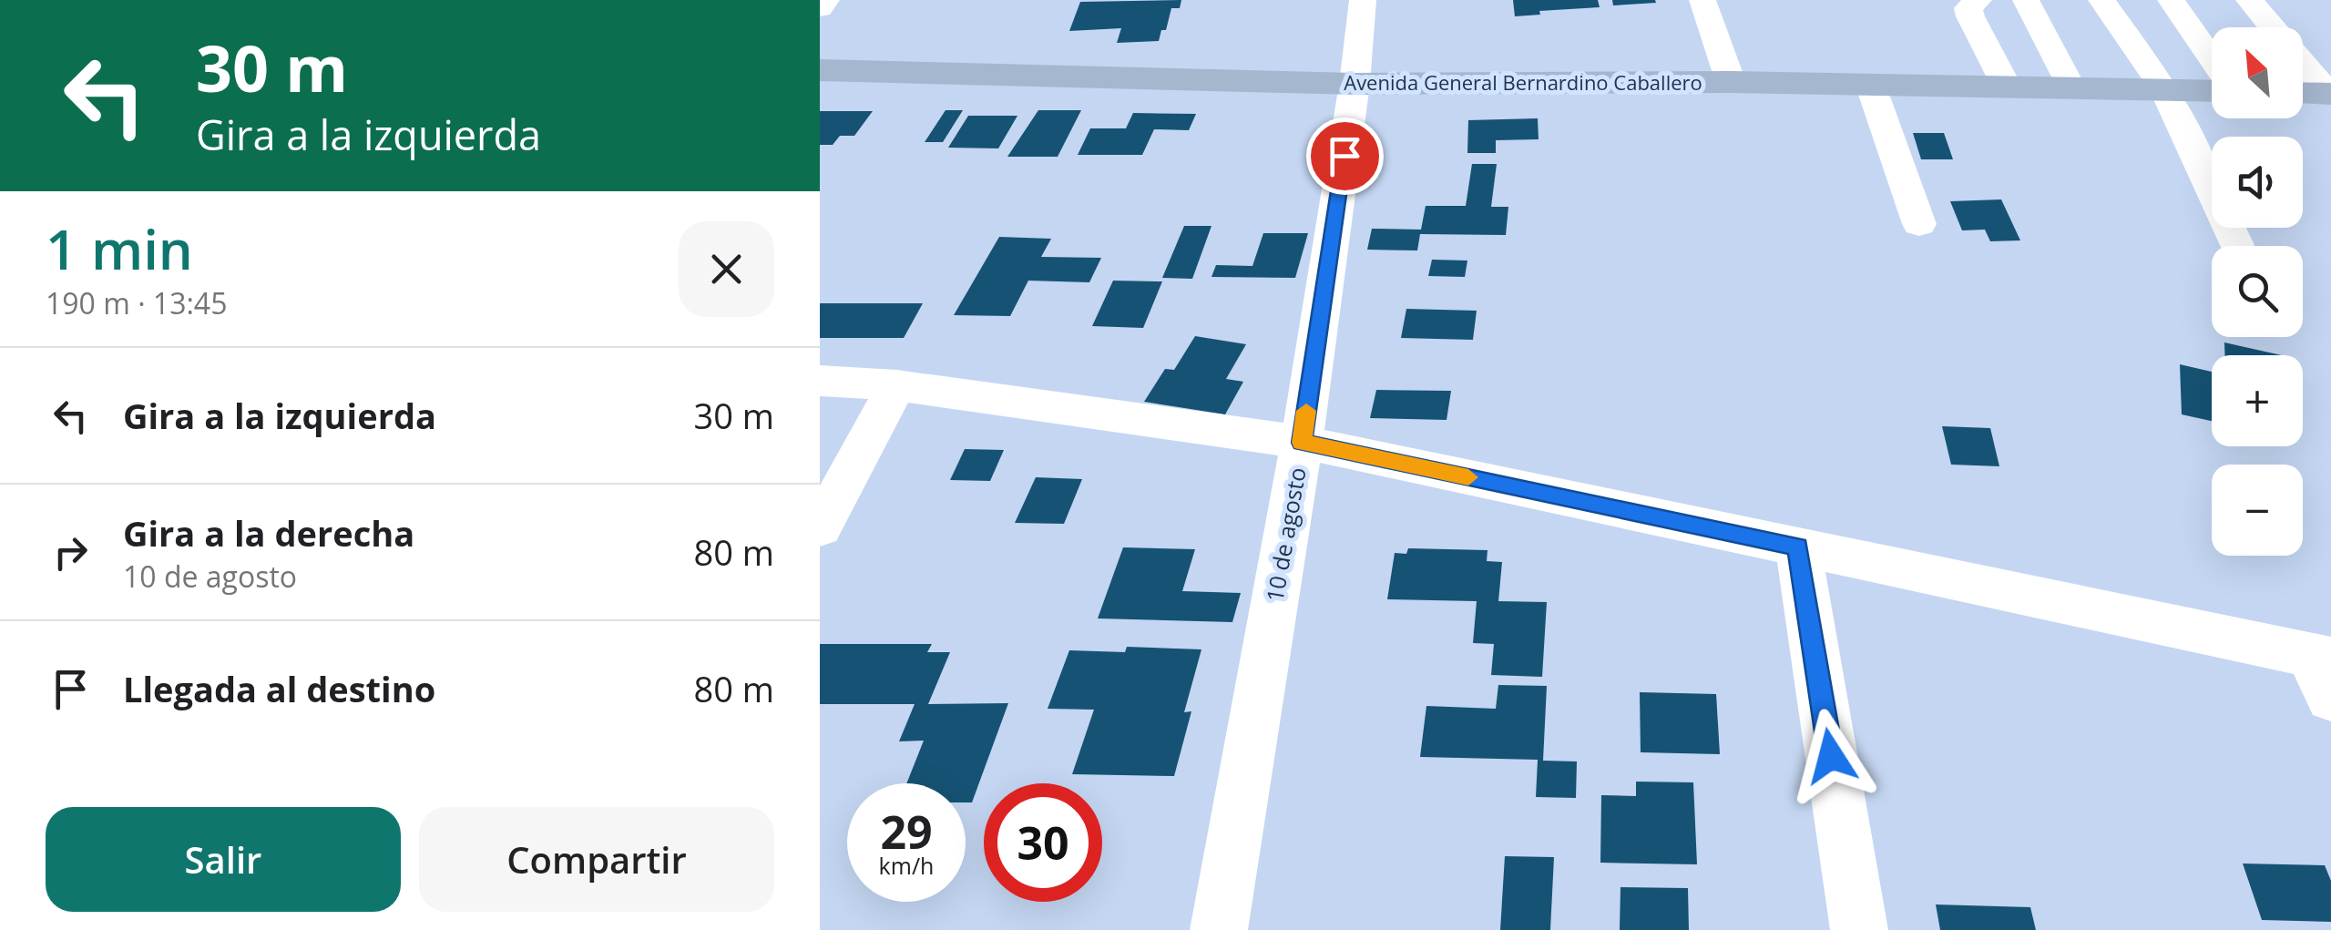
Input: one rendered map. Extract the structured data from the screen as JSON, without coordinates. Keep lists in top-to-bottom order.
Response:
{
  "streets": {
    "main road": ["Avenida General Bernardino Caballero"],
    "street": ["10 de agosto"]
  },
  "crossings": [
    ["Avenida General Bernardino Caballero", "10 de agosto"]
  ],
  "north": "top left",
  "page": {
    "turn": ["30 m", "Gira a la izquierda"],
    "map_buttons": ["+", "−"],
    "heading": ["1 min", "190 m · 13:45"],
    "list": [
      {
        "name": "Gira a la izquierda",
        "value": "30 m"
      },
      {
        "name": "Gira a la derecha",
        "note": "10 de agosto",
        "value": "80 m"
      },
      {
        "name": "Llegada al destino",
        "value": "80 m"
      }
    ],
    "speed": "29 km/h",
    "limit": "30",
    "buttons": ["Salir", "Compartir"]
  }
}
